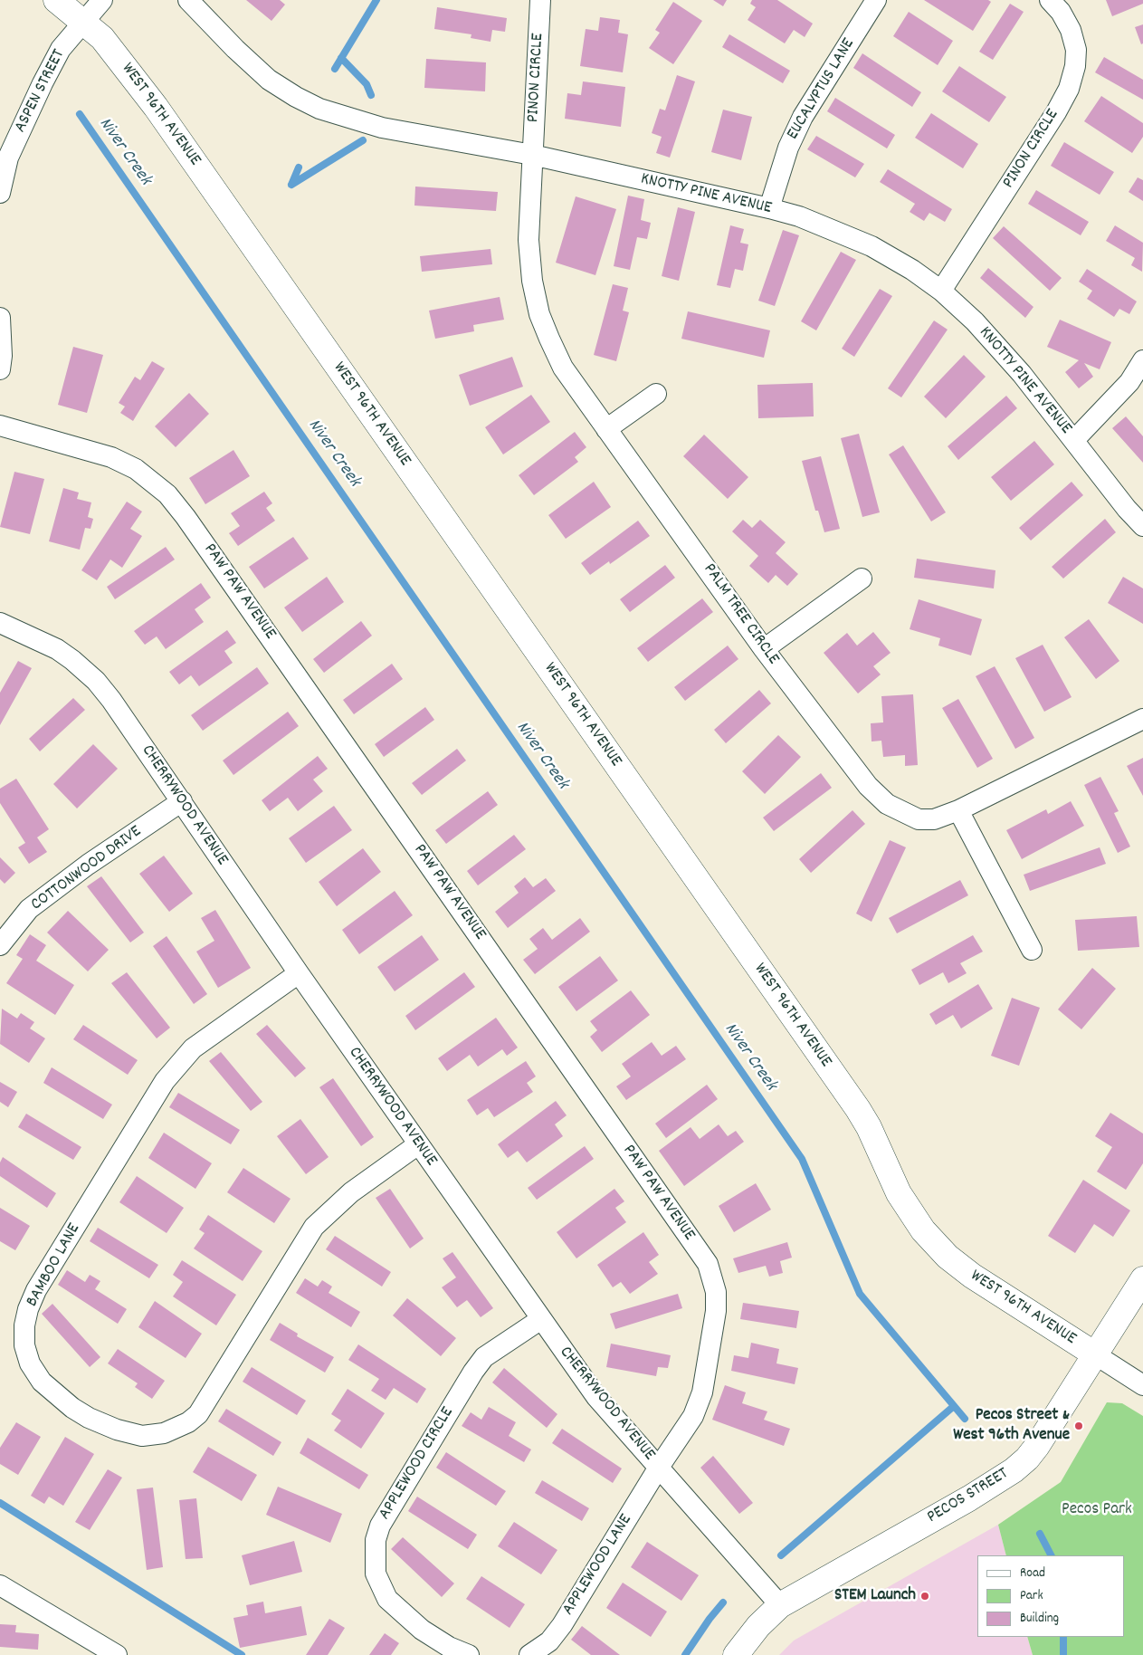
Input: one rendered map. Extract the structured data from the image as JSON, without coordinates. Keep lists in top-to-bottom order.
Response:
{
  "streets": {
    "street": [
      "PINON CIRCLE",
      "EUCALYPTUS LANE",
      "ASPEN STREET",
      "WEST 96TH AVENUE",
      "KNOTTY PINE AVENUE",
      "PAW PAW AVENUE",
      "PALM TREE CIRCLE",
      "CHERRYWOOD AVENUE",
      "COTTONWOOD DRIVE",
      "BAMBOO LANE",
      "APPLEWOOD CIRCLE",
      "PECOS STREET",
      "APPLEWOOD LANE"
    ]
  },
  "crossings": [
    ["PINON CIRCLE", "KNOTTY PINE AVENUE"],
    ["PINON CIRCLE", "PALM TREE CIRCLE"],
    ["EUCALYPTUS LANE", "KNOTTY PINE AVENUE"],
    ["ASPEN STREET", "WEST 96TH AVENUE"],
    ["WEST 96TH AVENUE", "PECOS STREET"],
    ["KNOTTY PINE AVENUE", "PALM TREE CIRCLE"],
    ["PAW PAW AVENUE", "CHERRYWOOD AVENUE"],
    ["PAW PAW AVENUE", "APPLEWOOD LANE"],
    ["CHERRYWOOD AVENUE", "COTTONWOOD DRIVE"],
    ["CHERRYWOOD AVENUE", "BAMBOO LANE"],
    ["CHERRYWOOD AVENUE", "APPLEWOOD CIRCLE"],
    ["CHERRYWOOD AVENUE", "PECOS STREET"],
    ["CHERRYWOOD AVENUE", "APPLEWOOD LANE"]
  ],
  "water": ["Niver Creek"],
  "parks": ["Pecos Park"],
  "places": ["Pecos Street & West 96th Avenue", "STEM Launch"],
  "legend": ["Road", "Park", "Building"]
}
